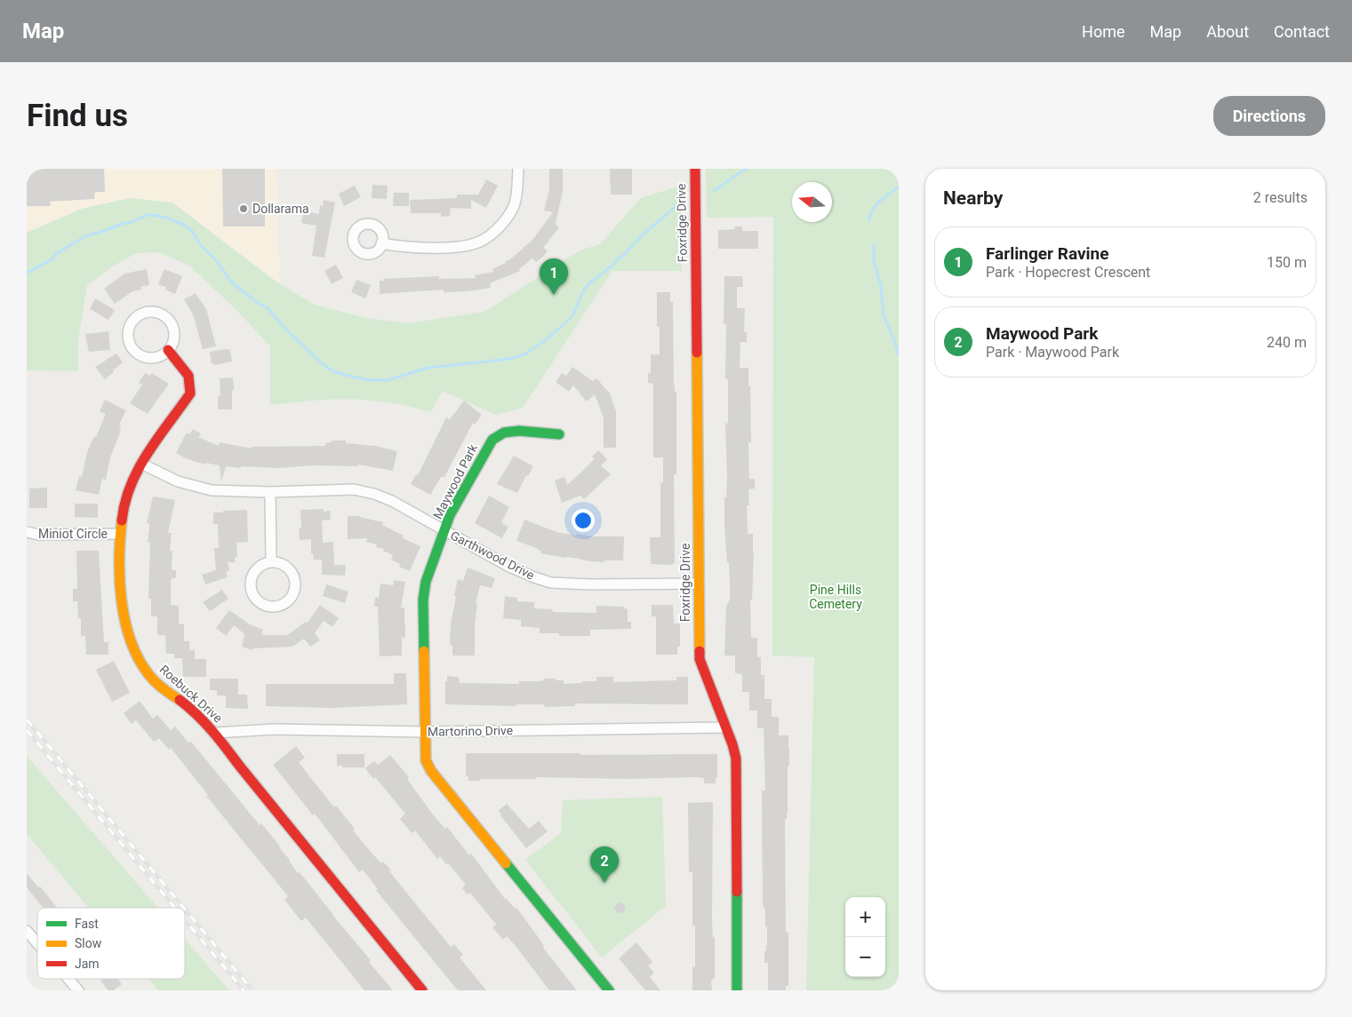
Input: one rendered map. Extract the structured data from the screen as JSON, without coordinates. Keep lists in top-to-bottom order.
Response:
{
  "streets": {
    "street": [
      "Foxridge Drive",
      "Maywood Park",
      "Miniot Circle",
      "Garthwood Drive",
      "Roebuck Drive",
      "Martorino Drive"
    ]
  },
  "crossings": [
    ["Foxridge Drive", "Garthwood Drive"],
    ["Foxridge Drive", "Martorino Drive"],
    ["Maywood Park", "Garthwood Drive"],
    ["Maywood Park", "Martorino Drive"],
    ["Miniot Circle", "Roebuck Drive"],
    ["Garthwood Drive", "Roebuck Drive"],
    ["Roebuck Drive", "Martorino Drive"]
  ],
  "parks": ["Pine Hills Cemetery"],
  "places": ["Dollarama"],
  "legend": ["Fast", "Slow", "Jam"],
  "north": "left",
  "page": {
    "header": "Map",
    "nav": [
      "Home",
      "Map",
      "About",
      "Contact"
    ],
    "buttons": "Directions",
    "title": "Find us",
    "heading": ["Nearby", "2 results"],
    "list": [
      {
        "mark": "1",
        "name": "Farlinger Ravine",
        "note": "Park · Hopecrest Crescent",
        "value": "150 m"
      },
      {
        "mark": "2",
        "name": "Maywood Park",
        "note": "Park · Maywood Park",
        "value": "240 m"
      }
    ],
    "pins": ["1", "2"],
    "map_buttons": ["+", "−"]
  }
}
